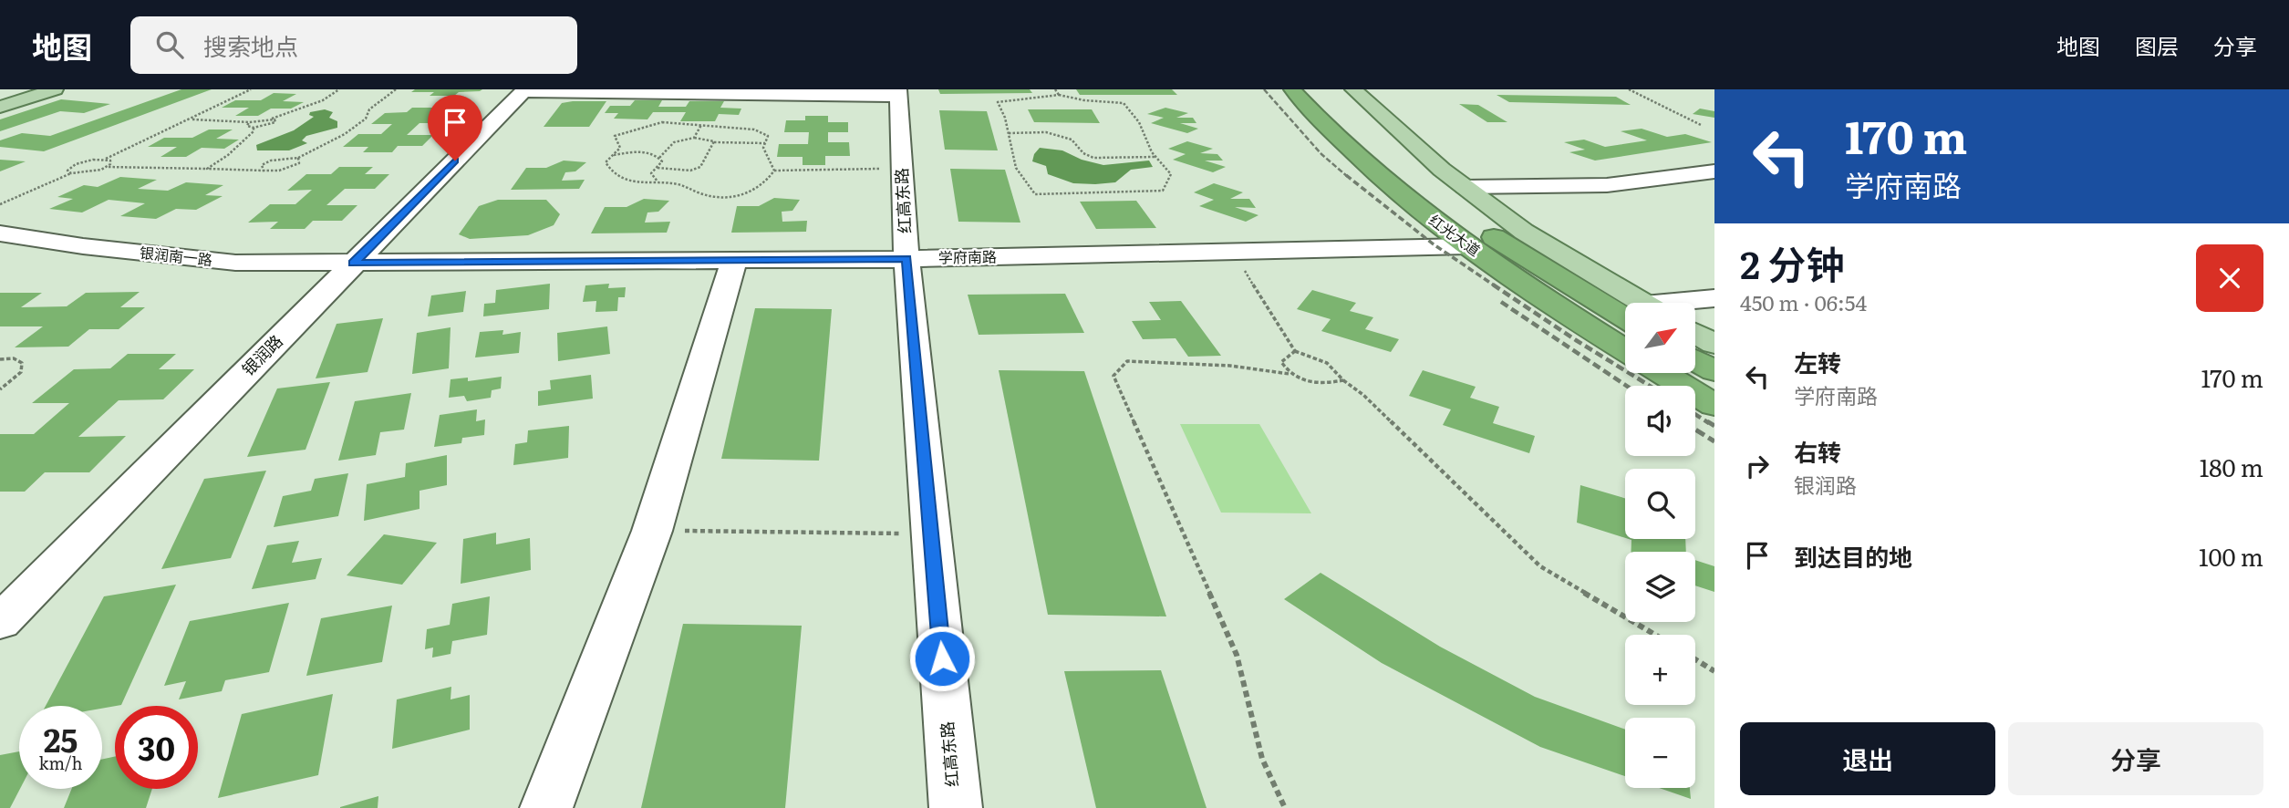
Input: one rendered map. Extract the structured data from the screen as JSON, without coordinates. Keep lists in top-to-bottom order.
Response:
{
  "streets": {
    "highway": ["红光大道"],
    "street": [
      "红高东路",
      "银润南一路",
      "学府南路",
      "银润路"
    ]
  },
  "crossings": [
    ["红高东路", "学府南路"],
    ["红光大道", "学府南路"],
    ["银润南一路", "学府南路"],
    ["银润南一路", "银润路"],
    ["学府南路", "银润路"]
  ],
  "north": "top right",
  "page": {
    "header": "地图",
    "search": "搜索地点",
    "nav": ["地图", "图层", "分享"],
    "turn": ["170 m", "学府南路"],
    "heading": ["2 分钟", "450 m · 06:54"],
    "map_buttons": ["+", "−"],
    "list": [
      {
        "name": "左转",
        "note": "学府南路",
        "value": "170 m"
      },
      {
        "name": "右转",
        "note": "银润路",
        "value": "180 m"
      },
      {
        "name": "到达目的地",
        "value": "100 m"
      }
    ],
    "speed": "25 km/h",
    "limit": "30",
    "buttons": ["退出", "分享"]
  }
}
